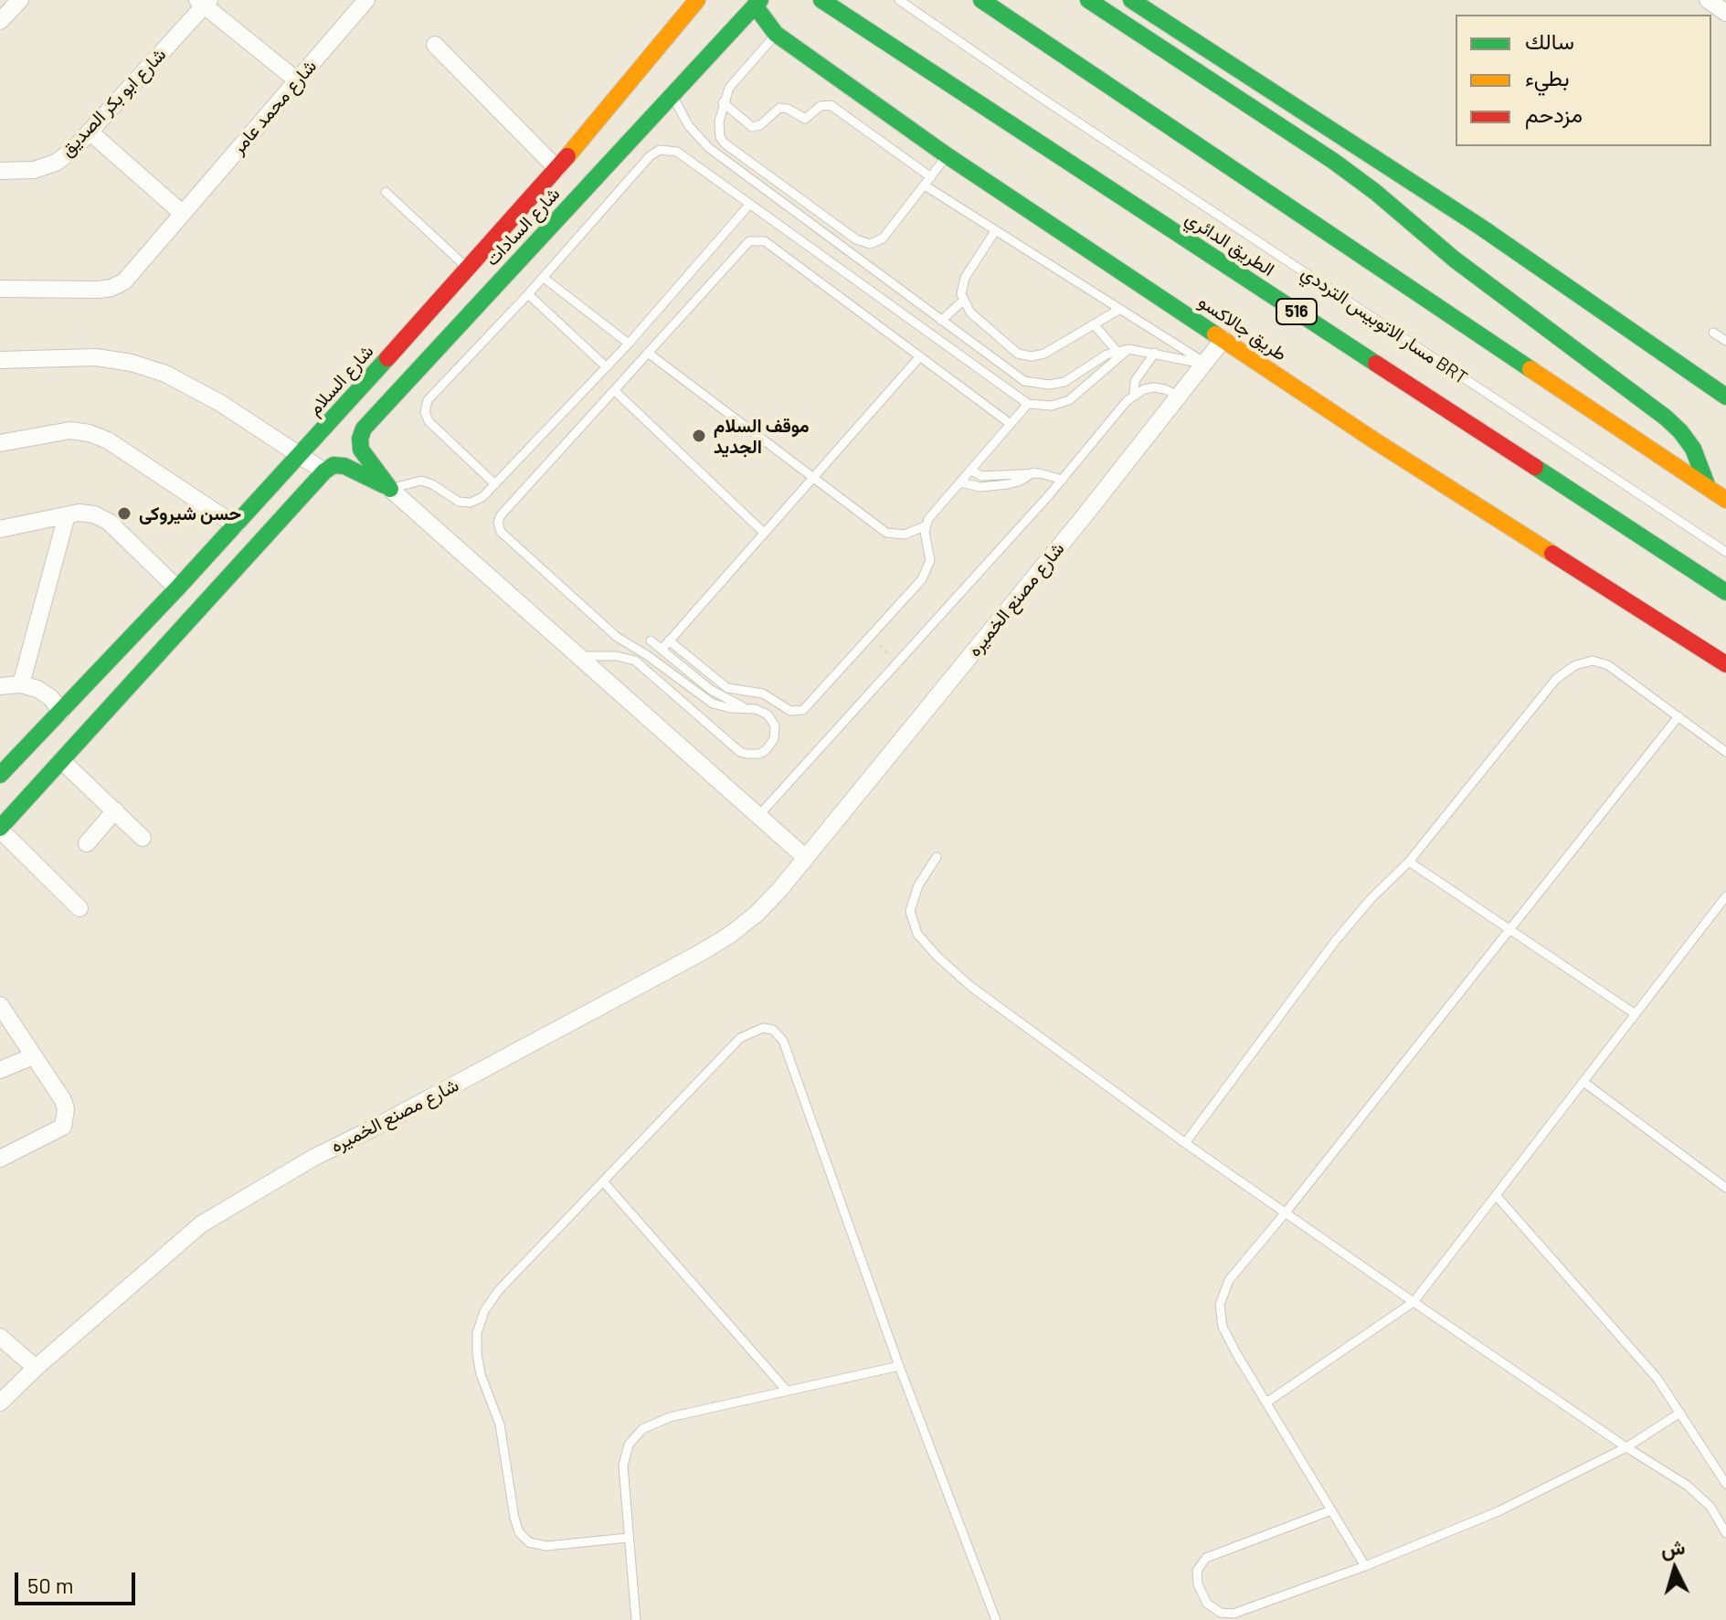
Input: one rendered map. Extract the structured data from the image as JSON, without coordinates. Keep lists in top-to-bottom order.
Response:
{
  "streets": {
    "main road": [
      "شارع السادات",
      "الطريق الدائري",
      "516",
      "طريق جالاكسو",
      "شارع السلام"
    ],
    "street": ["شارع ابو بكر الصديق", "شارع محمد عامر", "شارع مصنع الخميره"],
    "lane": ["مسار الاتوبيس الترددي BRT"]
  },
  "crossings": [
    ["شارع السادات", "طريق جالاكسو"],
    ["طريق جالاكسو", "شارع مصنع الخميره"]
  ],
  "places": ["موقف السلام الجديد", "حسن شيروكى"],
  "legend": ["سالك", "بطيء", "مزدحم"],
  "scale_bar": "50 m",
  "north": "top"
}
